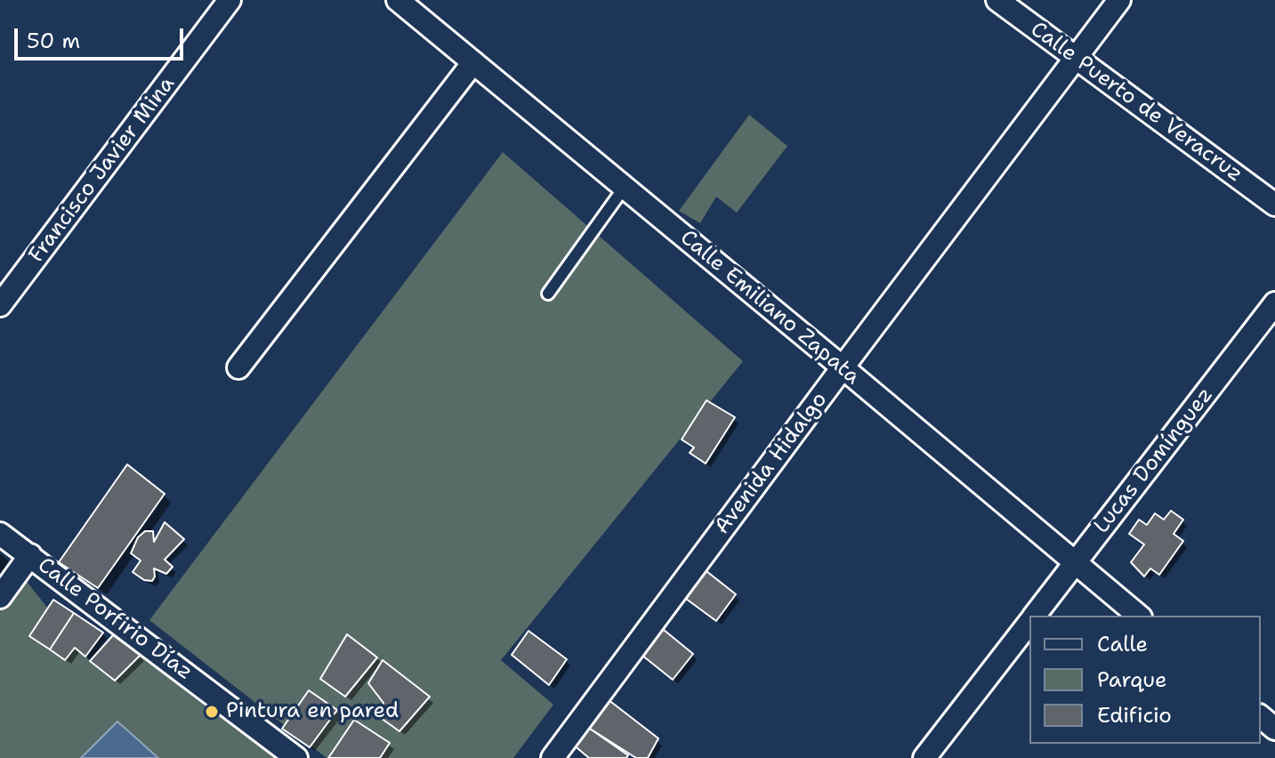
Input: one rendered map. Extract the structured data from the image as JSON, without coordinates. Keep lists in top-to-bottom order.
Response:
{
  "streets": {
    "street": [
      "Calle Puerto de Veracruz",
      "Francisco Javier Mina",
      "Calle Emiliano Zapata",
      "Lucas Domínguez",
      "Avenida Hidalgo",
      "Calle Porfirio Díaz"
    ]
  },
  "crossings": [
    ["Calle Puerto de Veracruz", "Avenida Hidalgo"],
    ["Calle Emiliano Zapata", "Lucas Domínguez"],
    ["Calle Emiliano Zapata", "Avenida Hidalgo"]
  ],
  "places": ["Pintura en pared"],
  "legend": ["Calle", "Parque", "Edificio"],
  "scale_bar": "50 m"
}
